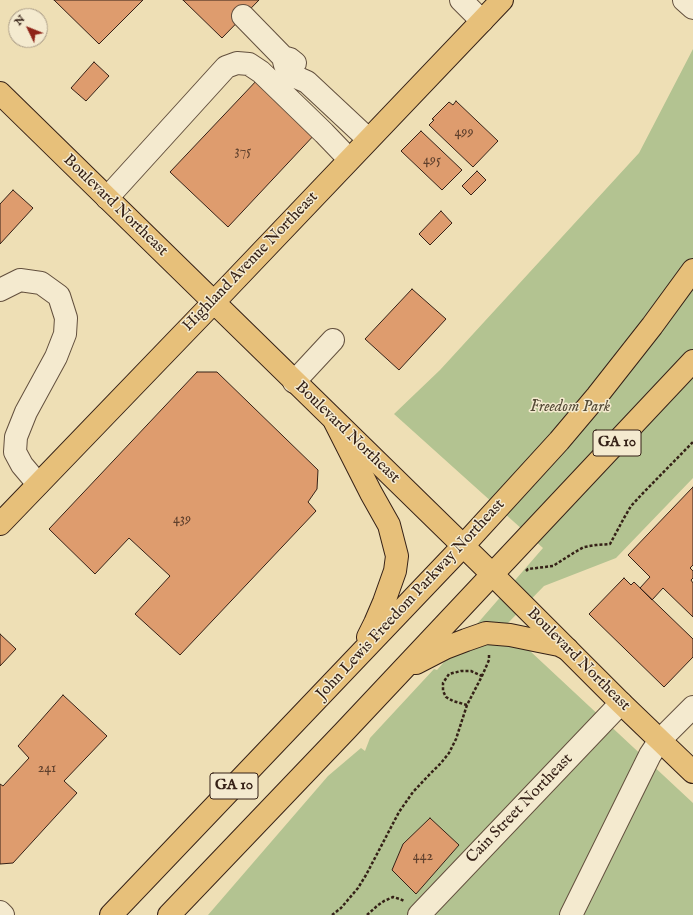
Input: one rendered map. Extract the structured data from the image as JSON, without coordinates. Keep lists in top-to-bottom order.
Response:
{
  "streets": {
    "main road": [
      "Boulevard Northeast",
      "Highland Avenue Northeast",
      "GA 10",
      "John Lewis Freedom Parkway Northeast"
    ],
    "street": ["Cain Street Northeast"]
  },
  "crossings": [
    ["Boulevard Northeast", "Highland Avenue Northeast"],
    ["Boulevard Northeast", "GA 10"],
    ["Boulevard Northeast", "John Lewis Freedom Parkway Northeast"],
    ["Boulevard Northeast", "Cain Street Northeast"]
  ],
  "parks": ["Freedom Park"],
  "house_numbers": [
    "499",
    "375",
    "495",
    "439",
    "241",
    "442"
  ],
  "north": "top left"
}
